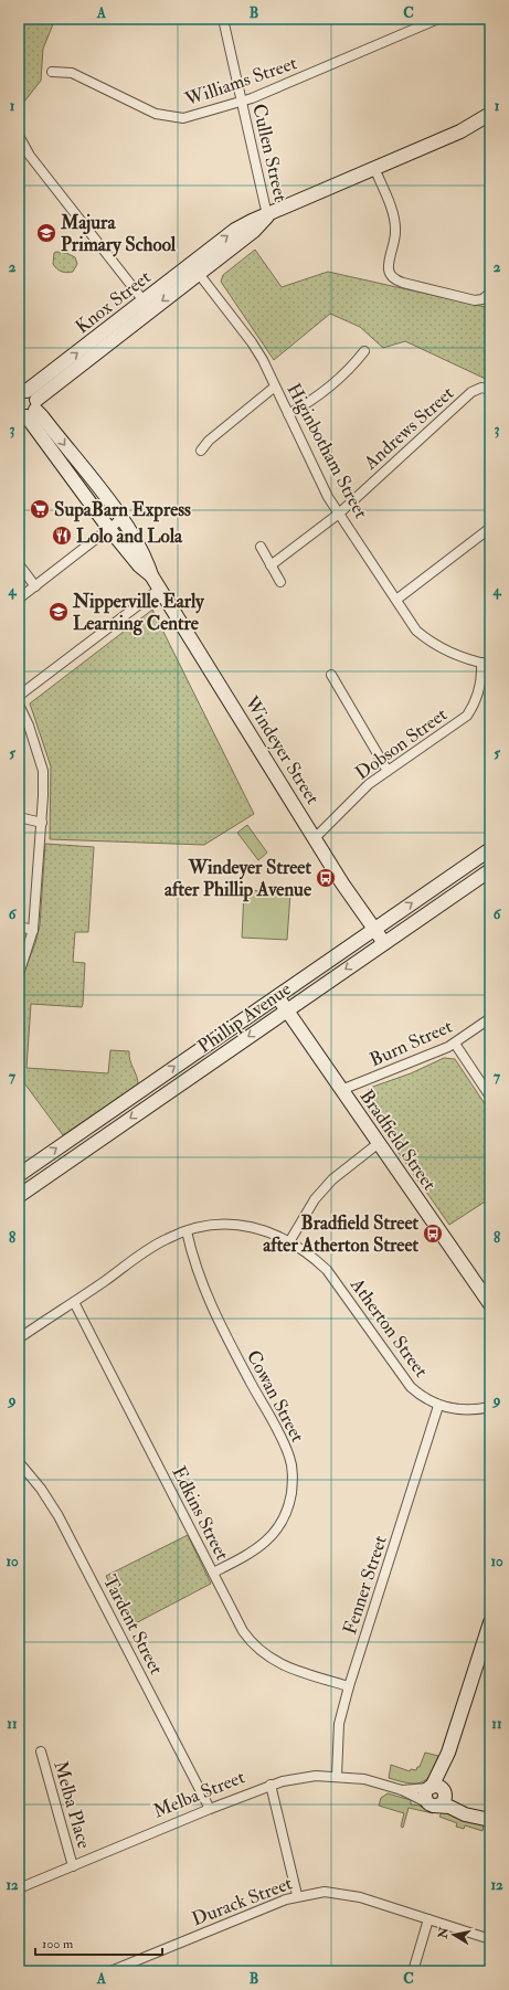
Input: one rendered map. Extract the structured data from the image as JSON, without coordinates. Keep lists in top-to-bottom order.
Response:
{
  "streets": {
    "street": [
      "Williams Street",
      "Cullen Street",
      "Knox Street",
      "Andrews Street",
      "Higinbotham Street",
      "Dobson Street",
      "Windeyer Street",
      "Phillip Avenue",
      "Burn Street",
      "Bradfield Street",
      "Atherton Street",
      "Cowan Street",
      "Edkins Street",
      "Fenner Street",
      "Tardent Street",
      "Melba Street",
      "Melba Place",
      "Durack Street"
    ]
  },
  "crossings": [
    ["Williams Street", "Cullen Street"],
    ["Cullen Street", "Knox Street"],
    ["Knox Street", "Higinbotham Street"],
    ["Knox Street", "Windeyer Street"],
    ["Andrews Street", "Higinbotham Street"],
    ["Higinbotham Street", "Dobson Street"],
    ["Dobson Street", "Windeyer Street"],
    ["Windeyer Street", "Phillip Avenue"],
    ["Phillip Avenue", "Bradfield Street"],
    ["Burn Street", "Bradfield Street"],
    ["Atherton Street", "Cowan Street"],
    ["Atherton Street", "Edkins Street"],
    ["Atherton Street", "Fenner Street"],
    ["Cowan Street", "Edkins Street"],
    ["Edkins Street", "Fenner Street"],
    ["Fenner Street", "Melba Street"],
    ["Tardent Street", "Melba Street"],
    ["Melba Street", "Melba Place"]
  ],
  "places": {
    "school or university": ["Majura Primary School", "Nipperville Early Learning Centre"],
    "supermarket": ["SupaBarn Express"],
    "restaurant": ["Lolo and Lola"],
    "bus stop": ["Windeyer Street after Phillip Avenue", "Bradfield Street after Atherton Street"]
  },
  "scale_bar": "100 m",
  "north": "left",
  "grid": {
    "columns": ["A", "B", "C"],
    "rows": [
      "1",
      "2",
      "3",
      "4",
      "5",
      "6",
      "7",
      "8",
      "9",
      "10",
      "11",
      "12"
    ]
  }
}
